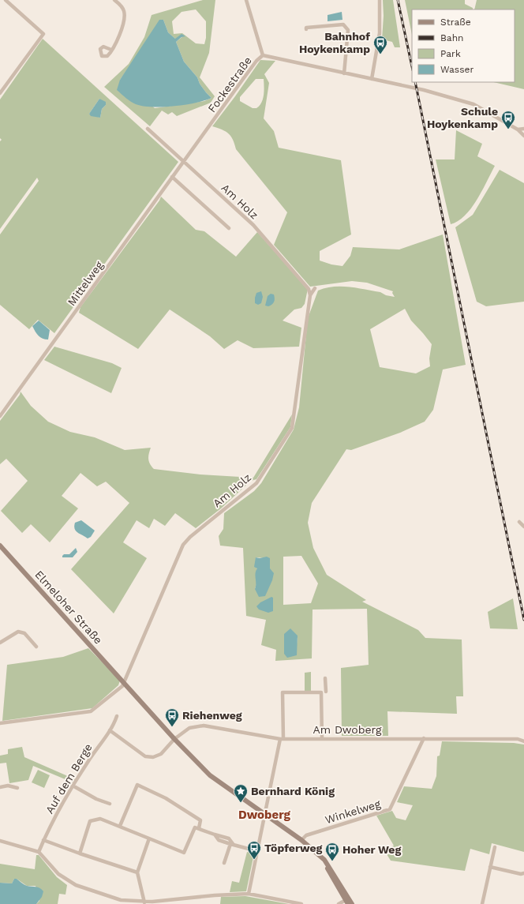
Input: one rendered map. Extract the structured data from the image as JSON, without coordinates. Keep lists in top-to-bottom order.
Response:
{
  "streets": {
    "street": [
      "Fockestraße",
      "Am Holz",
      "Mittelweg",
      "Elmeloher Straße",
      "Am Dwoberg",
      "Auf dem Berge",
      "Winkelweg"
    ]
  },
  "crossings": [
    ["Fockestraße", "Am Holz"],
    ["Fockestraße", "Mittelweg"],
    ["Am Holz", "Mittelweg"],
    ["Am Holz", "Elmeloher Straße"],
    ["Elmeloher Straße", "Am Dwoberg"],
    ["Elmeloher Straße", "Winkelweg"],
    ["Am Dwoberg", "Auf dem Berge"],
    ["Am Dwoberg", "Winkelweg"]
  ],
  "districts": ["Dwoberg"],
  "places": {
    "bus stop": [
      "Bahnhof Hoykenkamp",
      "Schule Hoykenkamp",
      "Riehenweg",
      "Töpferweg",
      "Hoher Weg"
    ],
    "place": ["Bernhard König"]
  },
  "legend": [
    "Straße",
    "Bahn",
    "Park",
    "Wasser"
  ]
}
